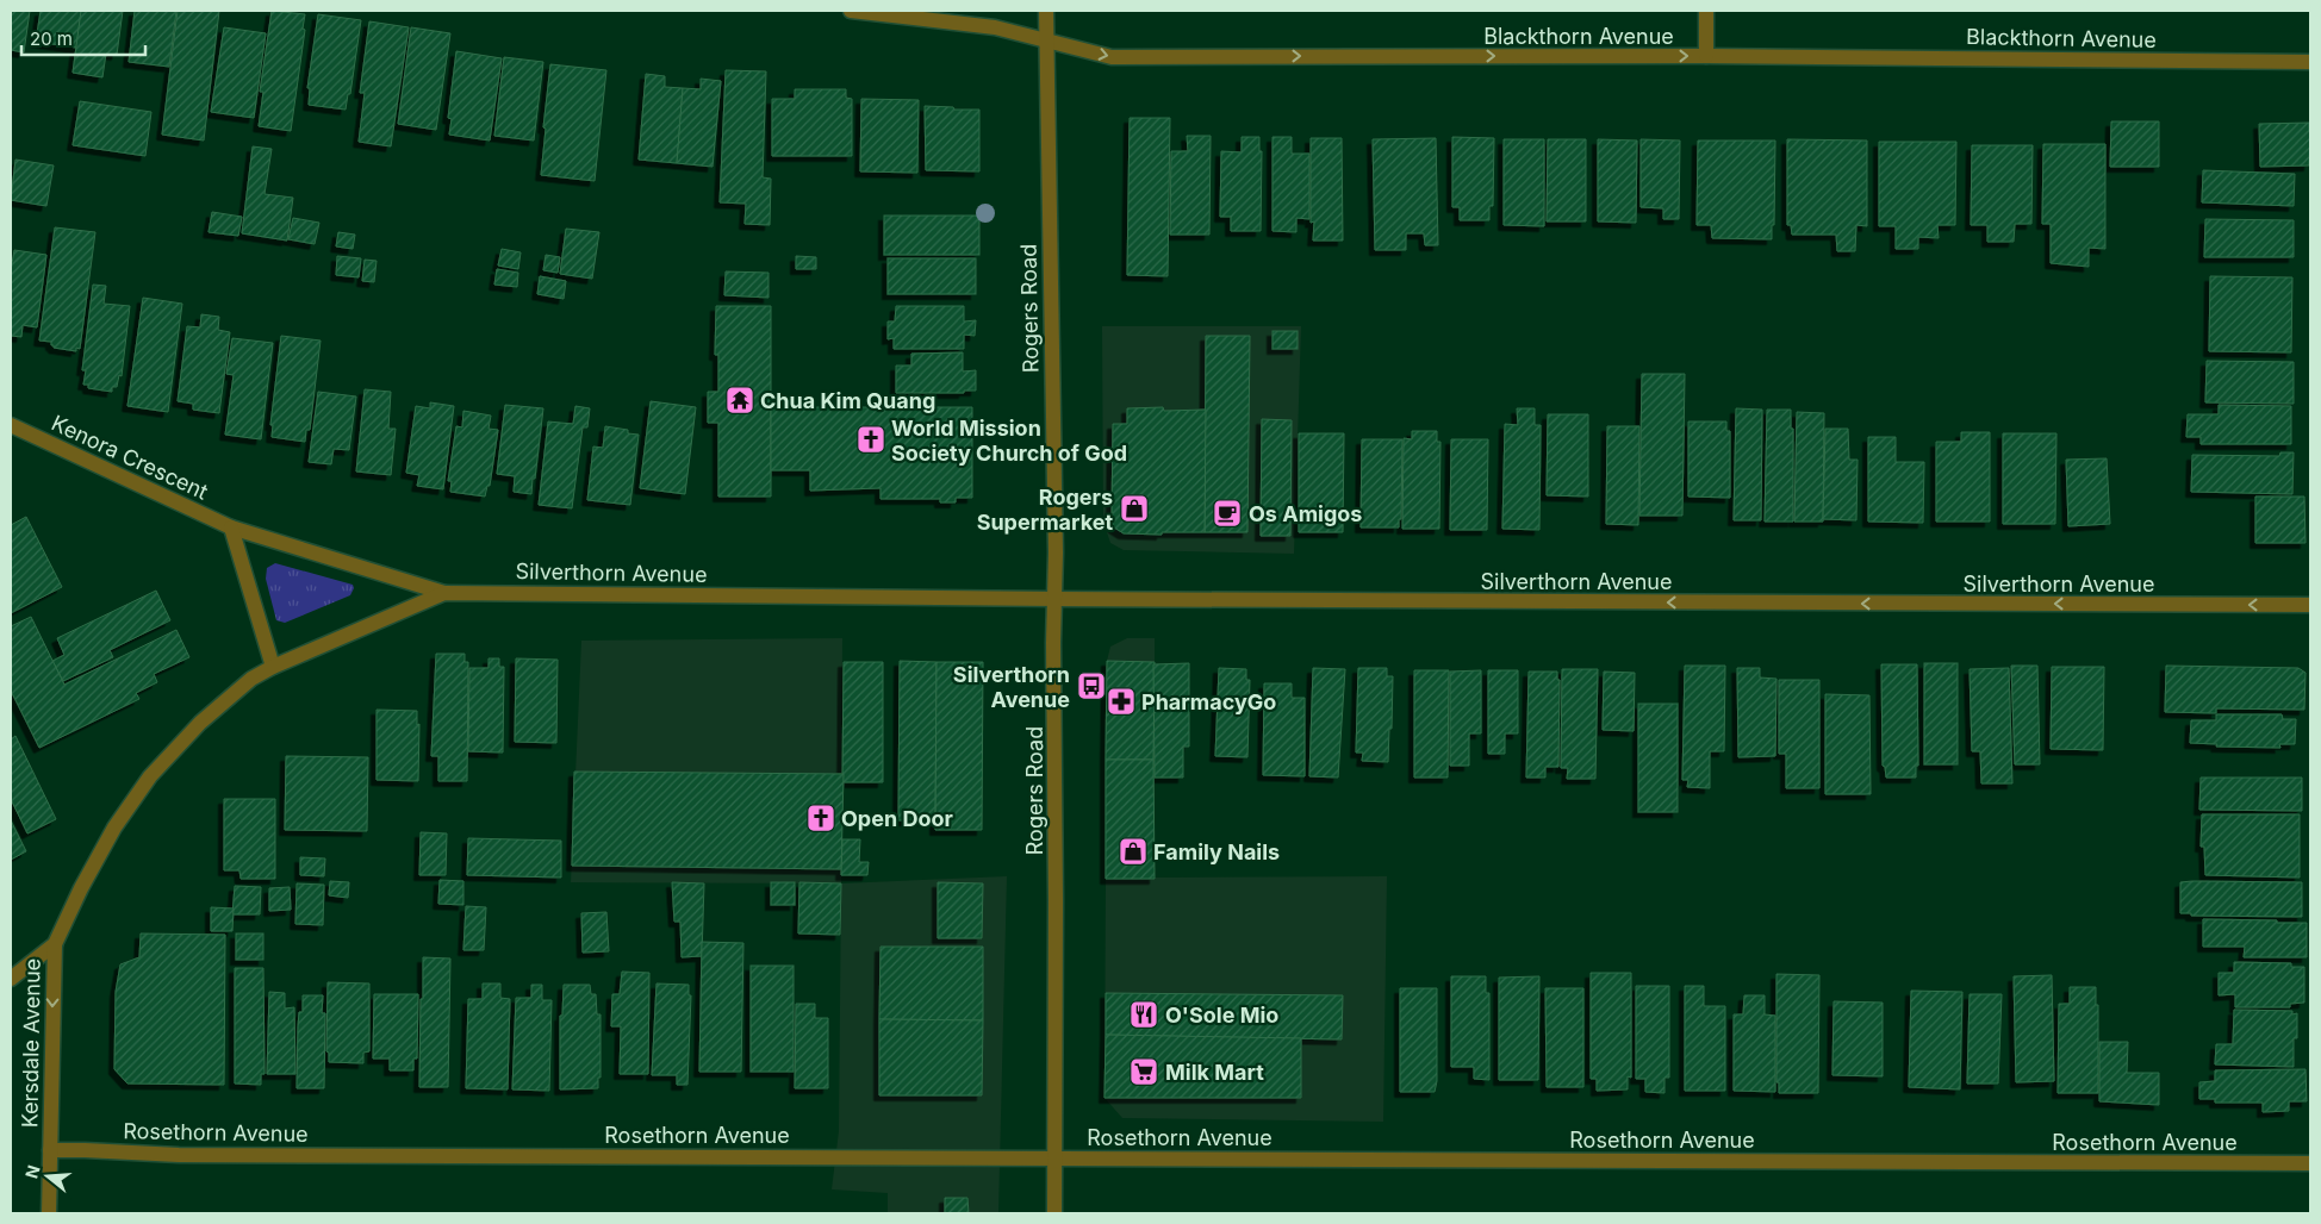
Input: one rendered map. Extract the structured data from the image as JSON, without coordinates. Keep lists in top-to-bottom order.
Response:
{
  "streets": {
    "street": [
      "Blackthorn Avenue",
      "Rogers Road",
      "Kenora Crescent",
      "Silverthorn Avenue",
      "Kersdale Avenue",
      "Rosethorn Avenue"
    ]
  },
  "crossings": [
    ["Blackthorn Avenue", "Rogers Road"],
    ["Rogers Road", "Silverthorn Avenue"],
    ["Rogers Road", "Rosethorn Avenue"],
    ["Kenora Crescent", "Silverthorn Avenue"],
    ["Silverthorn Avenue", "Kersdale Avenue"],
    ["Kersdale Avenue", "Rosethorn Avenue"]
  ],
  "one_way": ["Blackthorn Avenue", "Silverthorn Avenue", "Kersdale Avenue"],
  "places": {
    "temple": ["Chua Kim Quang"],
    "church": ["World Mission Society Church of God", "Open Door"],
    "shop": ["Rogers Supermarket", "Family Nails"],
    "cafe": ["Os Amigos"],
    "bus stop": ["Silverthorn Avenue"],
    "pharmacy": ["PharmacyGo"],
    "restaurant": ["O'Sole Mio"],
    "supermarket": ["Milk Mart"]
  },
  "scale_bar": "20 m",
  "north": "left"
}
